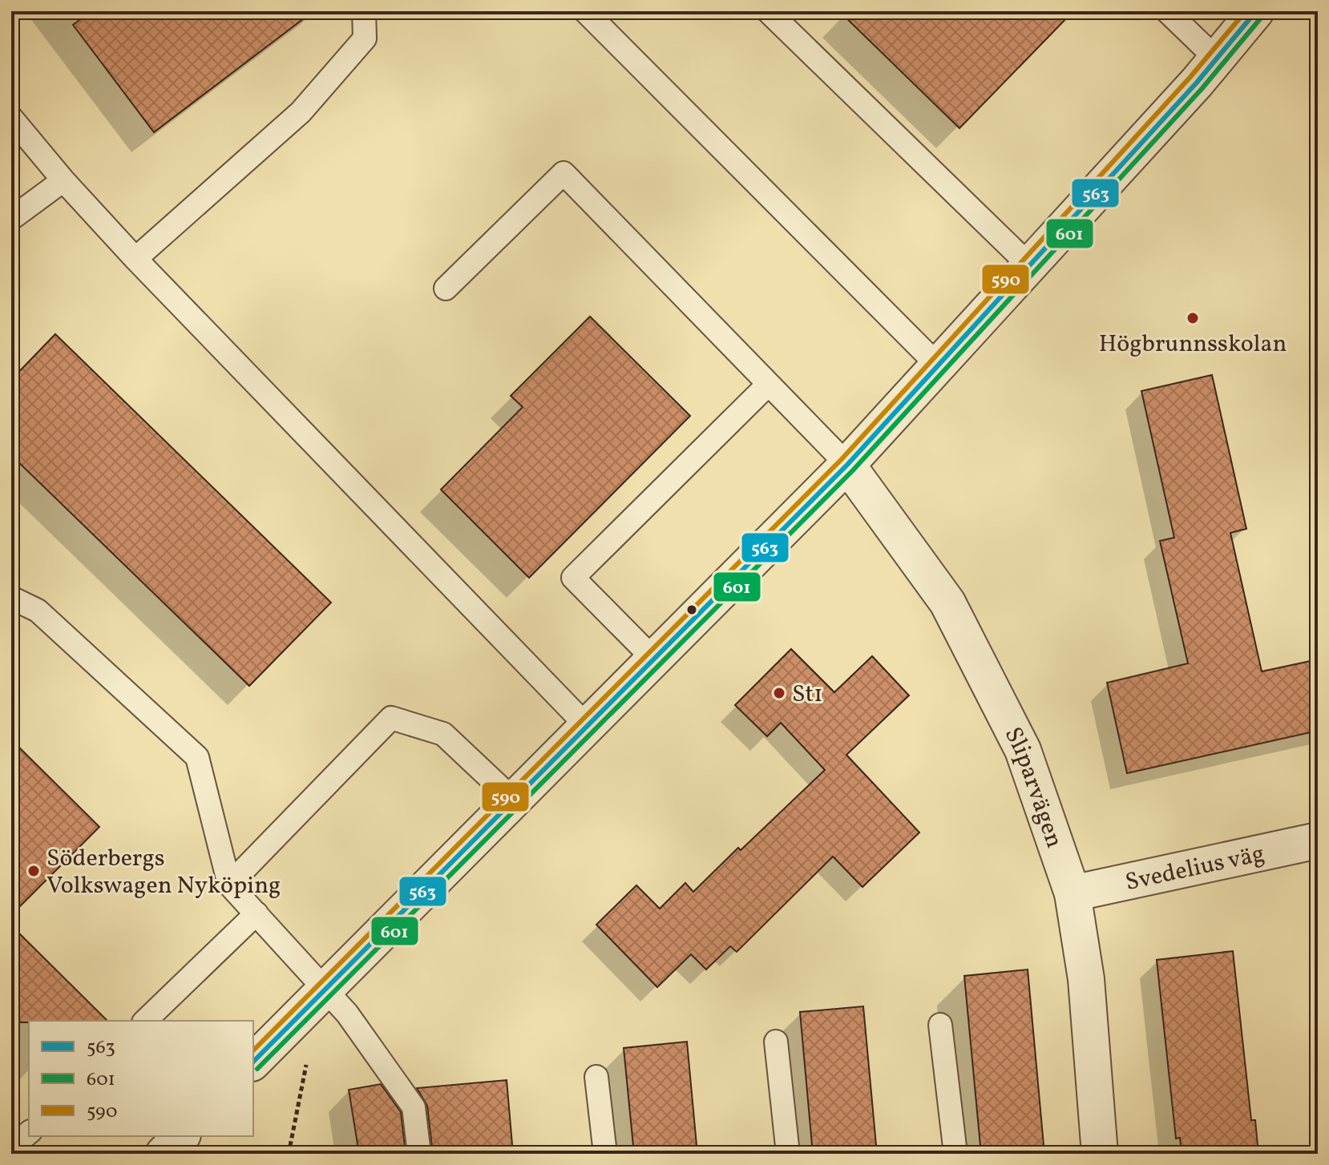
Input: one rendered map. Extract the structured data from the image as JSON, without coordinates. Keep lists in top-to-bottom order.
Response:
{
  "streets": {
    "street": ["Sliparvägen", "Svedelius väg"]
  },
  "crossings": [
    ["Sliparvägen", "Svedelius väg"]
  ],
  "places": ["Högbrunnsskolan", "St1", "Söderbergs Volkswagen Nyköping"],
  "lines": ["transit line 563", "transit line 590", "transit line 601"],
  "legend": ["563", "601", "590"]
}
